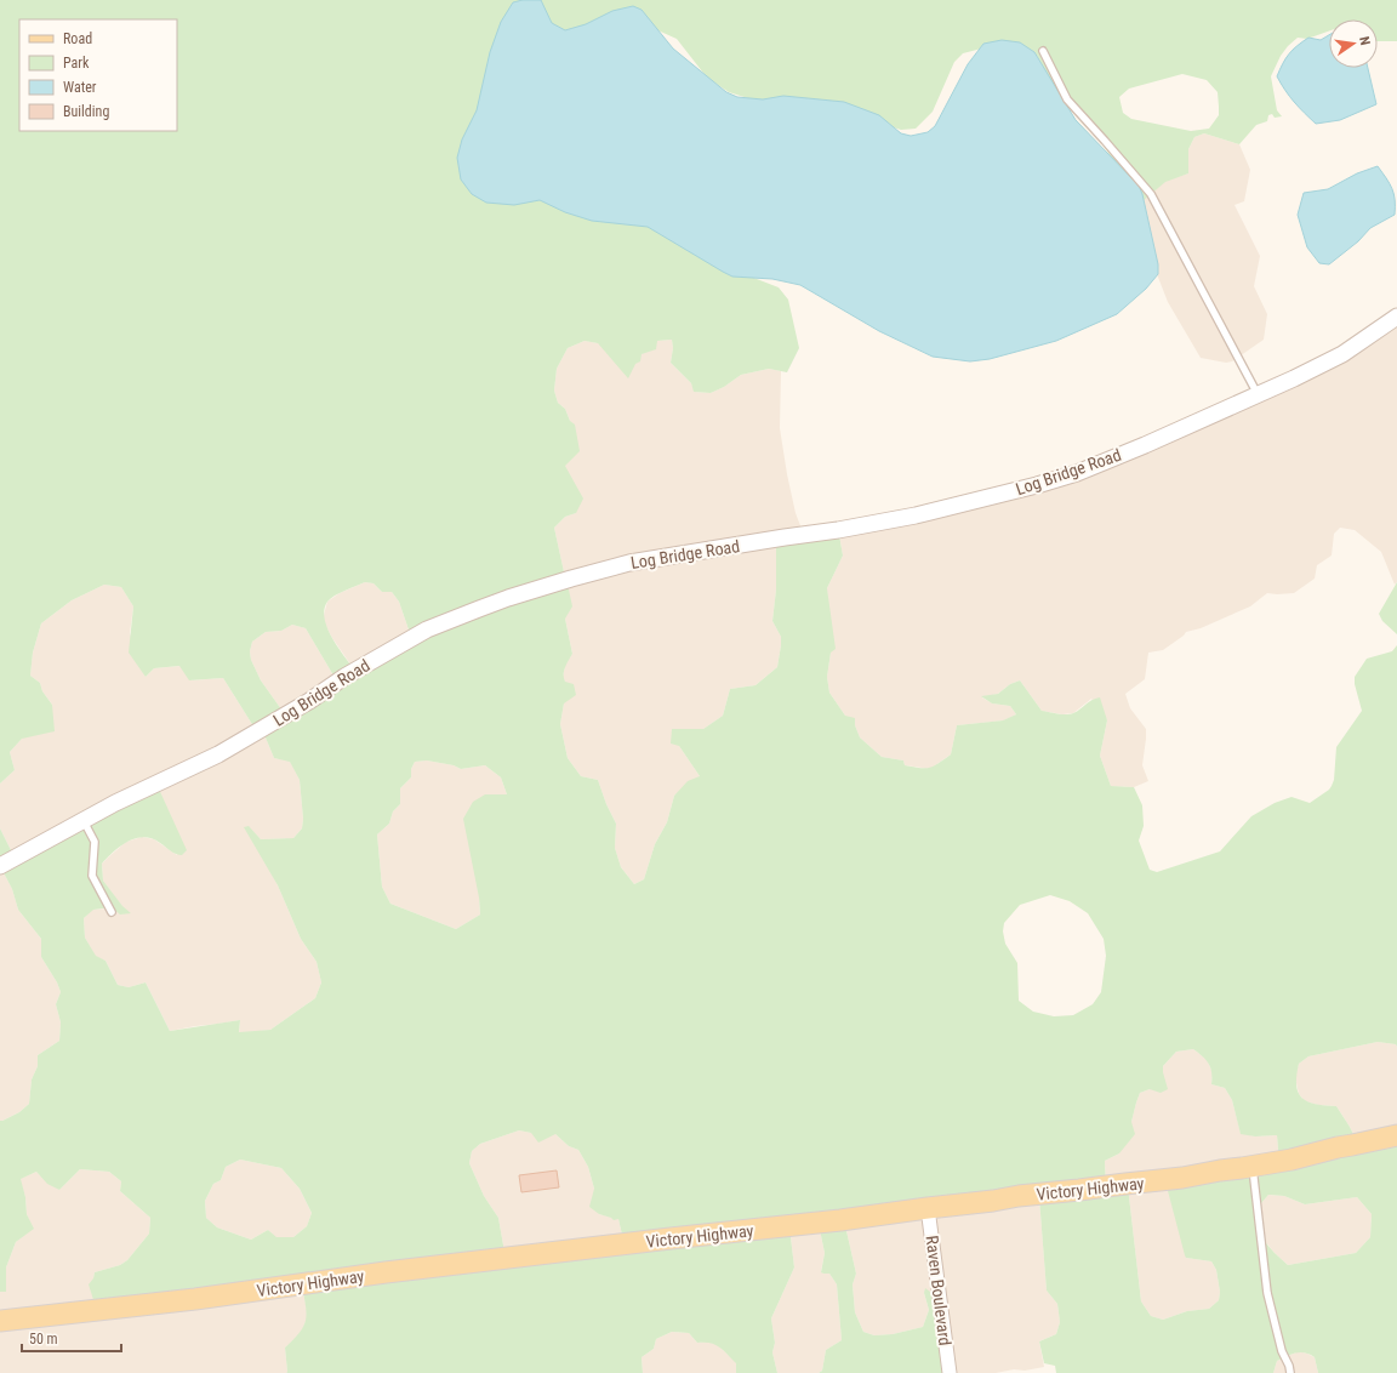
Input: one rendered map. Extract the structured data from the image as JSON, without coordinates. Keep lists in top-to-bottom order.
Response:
{
  "streets": {
    "main road": ["Victory Highway"],
    "street": ["Log Bridge Road", "Raven Boulevard"]
  },
  "crossings": [
    ["Victory Highway", "Raven Boulevard"]
  ],
  "legend": [
    "Road",
    "Park",
    "Water",
    "Building"
  ],
  "scale_bar": "50 m",
  "north": "right"
}
